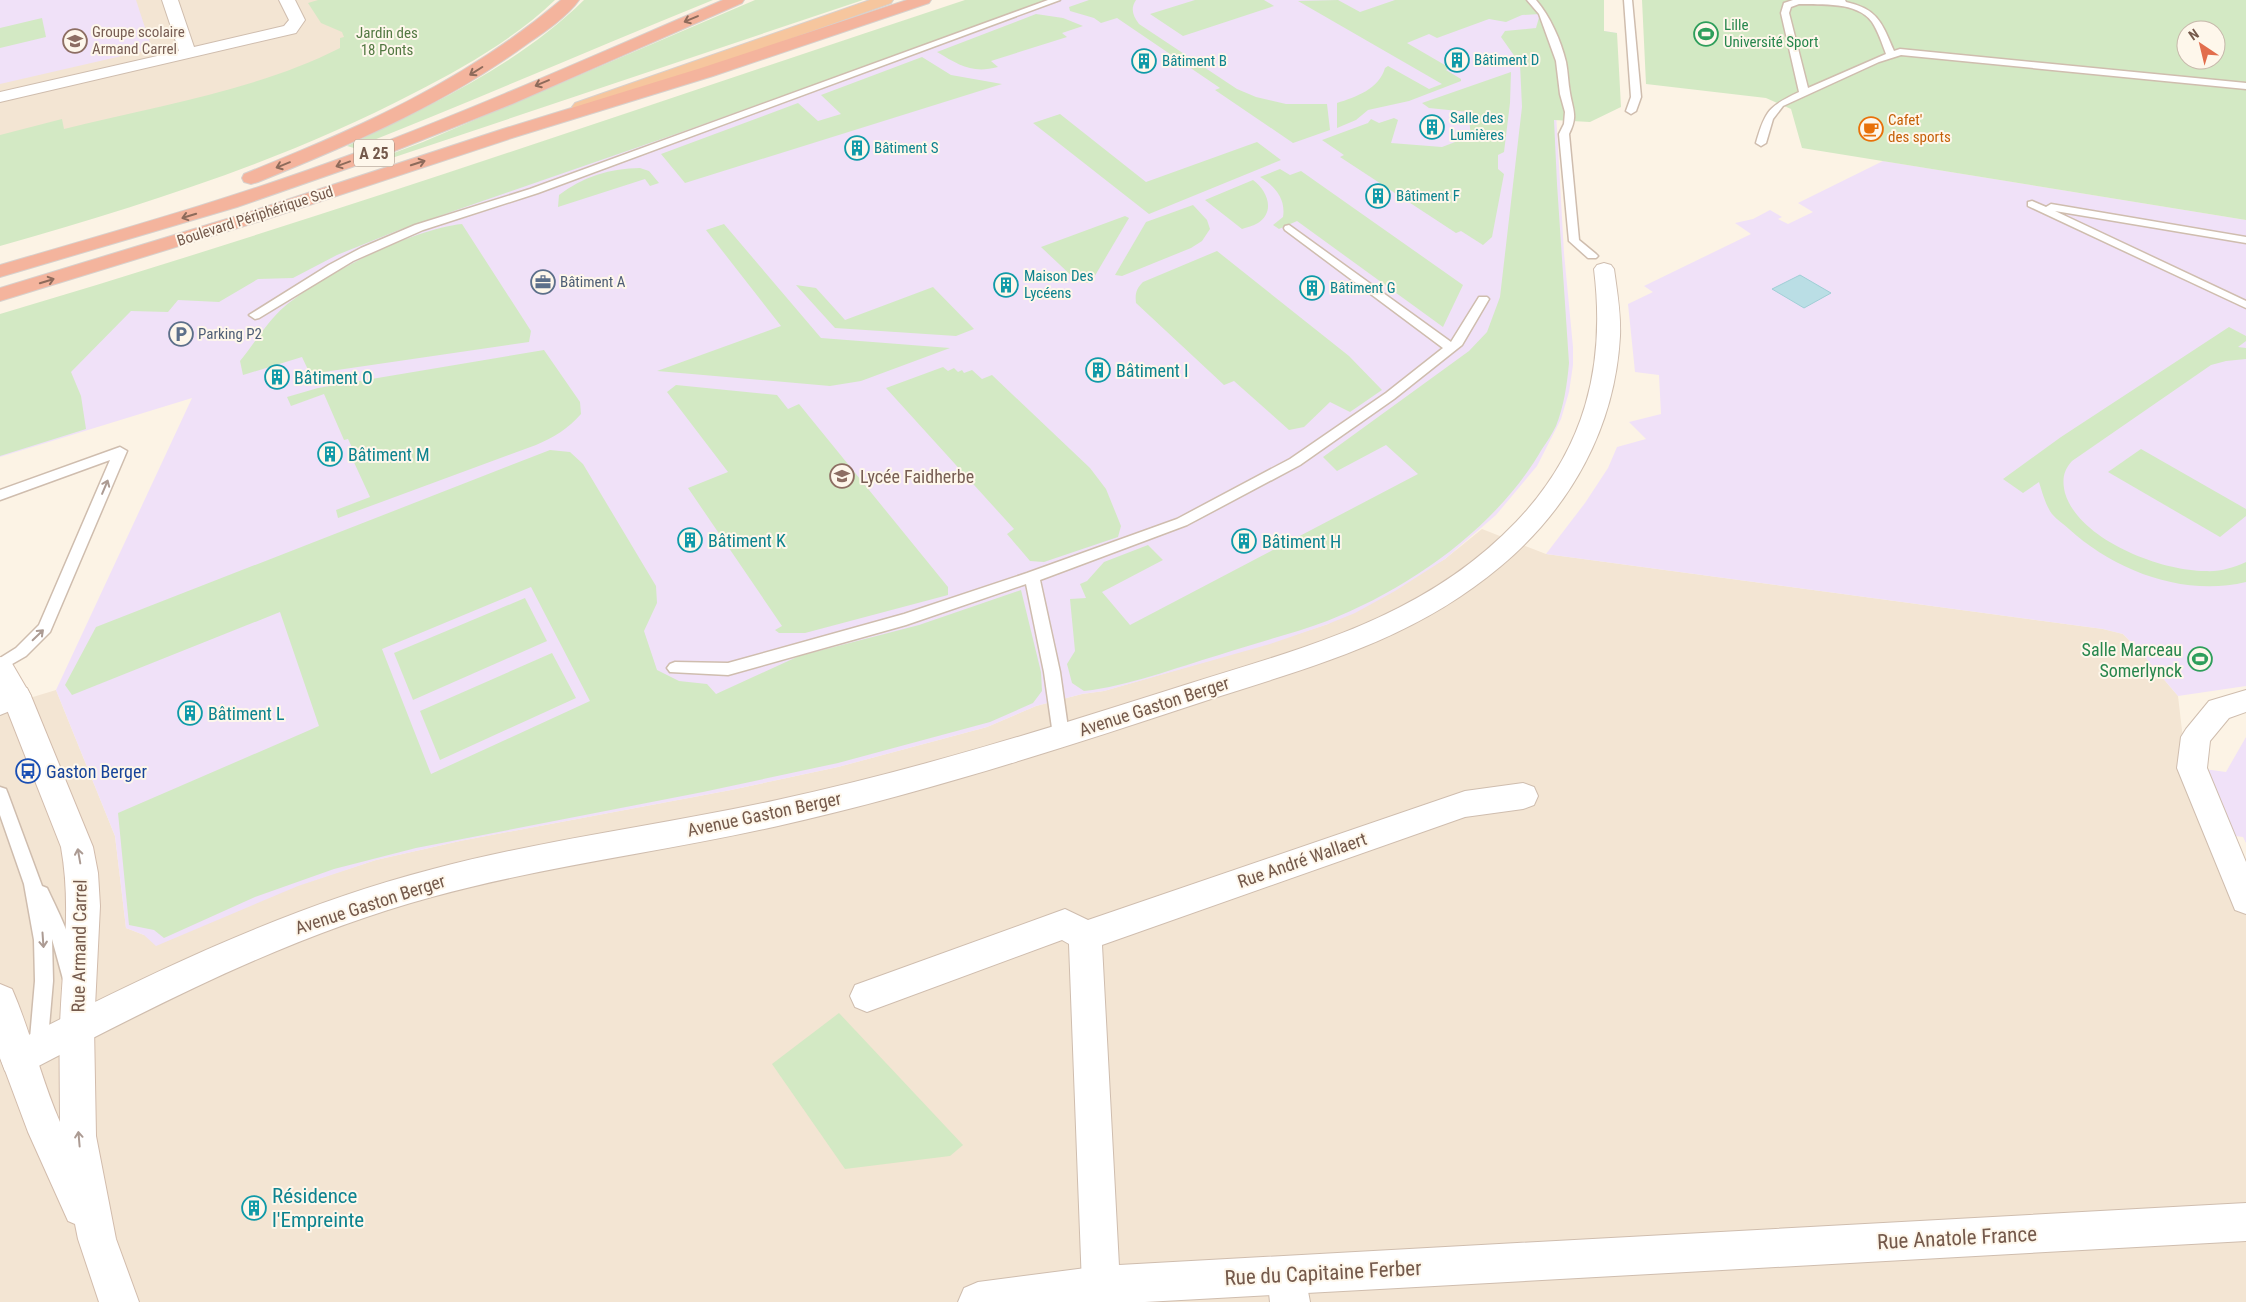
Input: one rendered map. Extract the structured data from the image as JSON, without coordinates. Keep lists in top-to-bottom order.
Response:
{
  "streets": {
    "highway": ["A 25", "Boulevard Périphérique Sud"],
    "street": [
      "Avenue Gaston Berger",
      "Rue André Wallaert",
      "Rue Armand Carrel",
      "Rue Anatole France",
      "Rue du Capitaine Ferber"
    ]
  },
  "crossings": [
    ["A 25", "Boulevard Périphérique Sud"],
    ["Avenue Gaston Berger", "Rue Armand Carrel"],
    ["Rue Anatole France", "Rue du Capitaine Ferber"]
  ],
  "parks": ["Jardin des 18 Ponts"],
  "places": {
    "sports": ["Lille Université Sport", "Salle Marceau Somerlynck"],
    "school or university": ["Groupe scolaire Armand Carrel", "Lycée Faidherbe"],
    "building": [
      "Bâtiment D",
      "Bâtiment B",
      "Salle des Lumières",
      "Bâtiment S",
      "Bâtiment F",
      "Maison Des Lycéens",
      "Bâtiment G",
      "Bâtiment I",
      "Bâtiment O",
      "Bâtiment M",
      "Bâtiment K",
      "Bâtiment H",
      "Bâtiment L",
      "Résidence l'Empreinte"
    ],
    "cafe": ["Cafet' des sports"],
    "office": ["Bâtiment A"],
    "parking": ["Parking P2"],
    "bus stop": ["Gaston Berger"]
  },
  "north": "top left"
}
